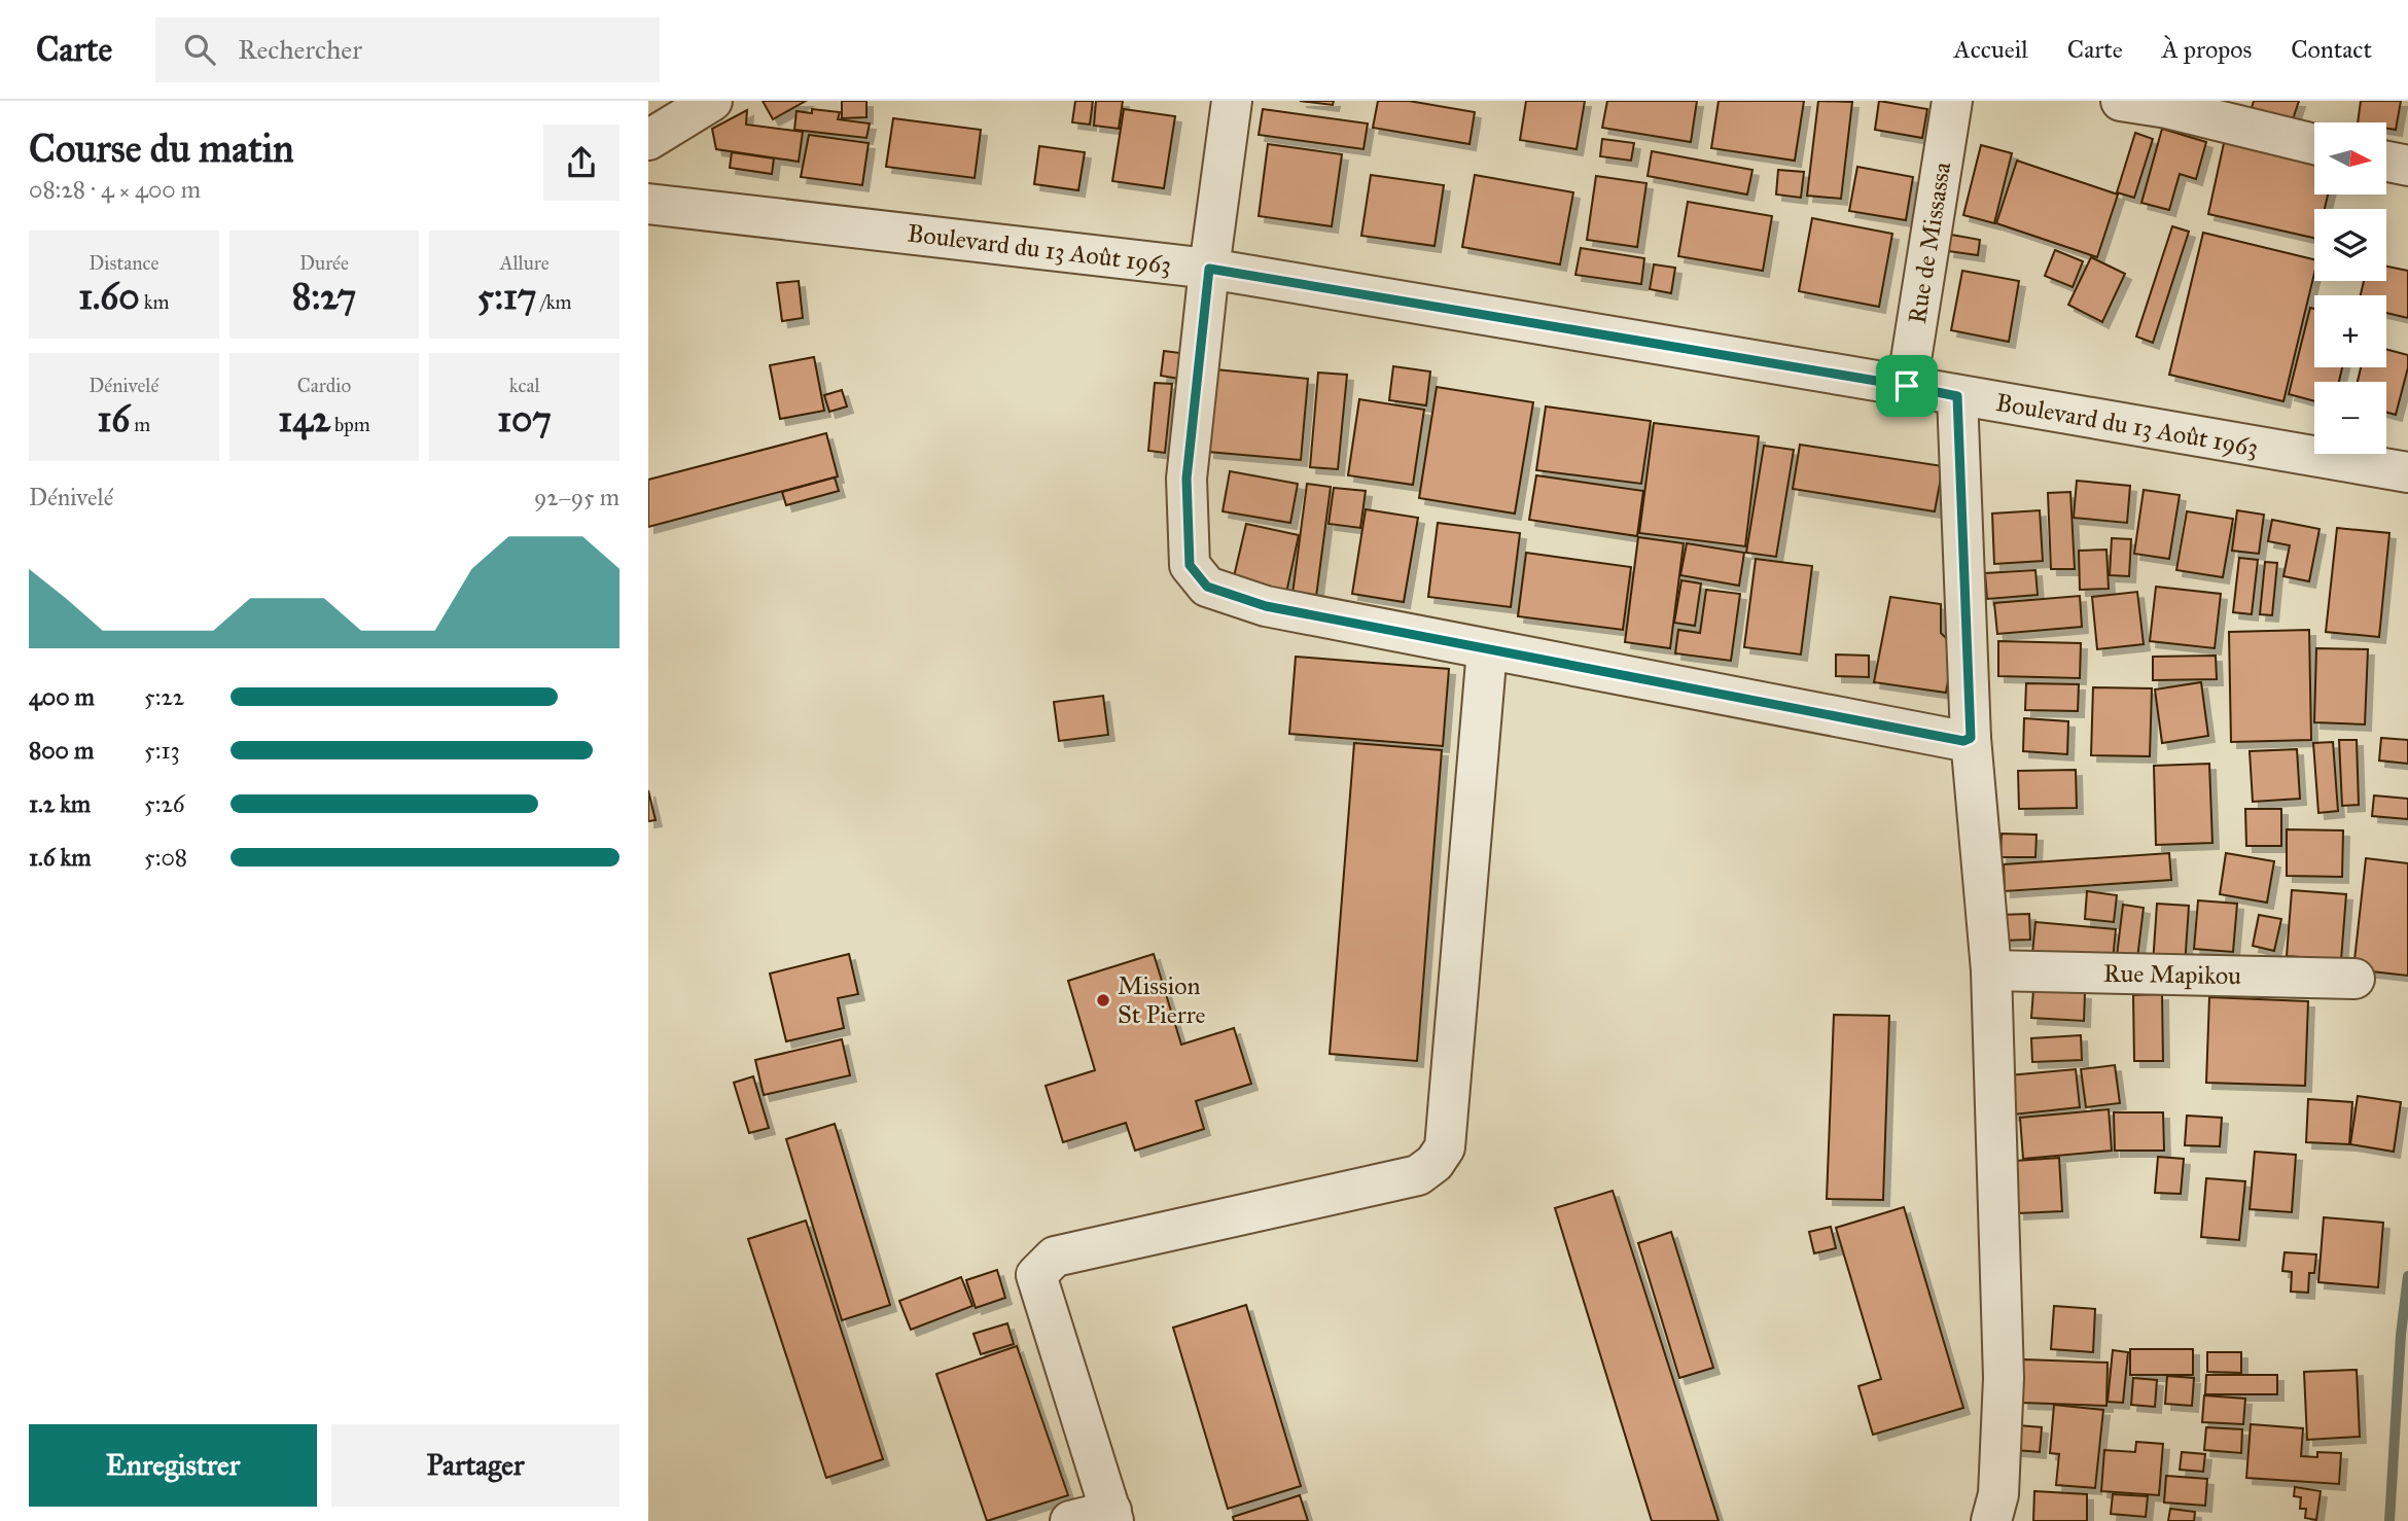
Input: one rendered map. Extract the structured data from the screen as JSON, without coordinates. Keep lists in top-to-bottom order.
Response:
{
  "streets": {
    "street": ["Rue de Missassa", "Boulevard du 13 Août 1963", "Rue Mapikou"]
  },
  "crossings": [
    ["Rue de Missassa", "Boulevard du 13 Août 1963"]
  ],
  "places": ["Mission St Pierre"],
  "north": "right",
  "page": {
    "header": "Carte",
    "search": "Rechercher",
    "nav": [
      "Accueil",
      "Carte",
      "À propos",
      "Contact"
    ],
    "heading": ["Course du matin", "08:28 · 4 × 400 m"],
    "map_buttons": ["+", "−"],
    "stats": [
      ["Distance", "1.60 km"],
      ["Durée", "8:27"],
      ["Allure", "5:17 /km"],
      ["Dénivelé", "16 m"],
      ["Cardio", "142 bpm"],
      ["kcal", "107"]
    ],
    "chart": ["Dénivelé", "92–95 m"],
    "list": [
      {
        "name": "400 m",
        "note": "5:22"
      },
      {
        "name": "800 m",
        "note": "5:13"
      },
      {
        "name": "1.2 km",
        "note": "5:26"
      },
      {
        "name": "1.6 km",
        "note": "5:08"
      }
    ],
    "buttons": ["Enregistrer", "Partager"]
  }
}
